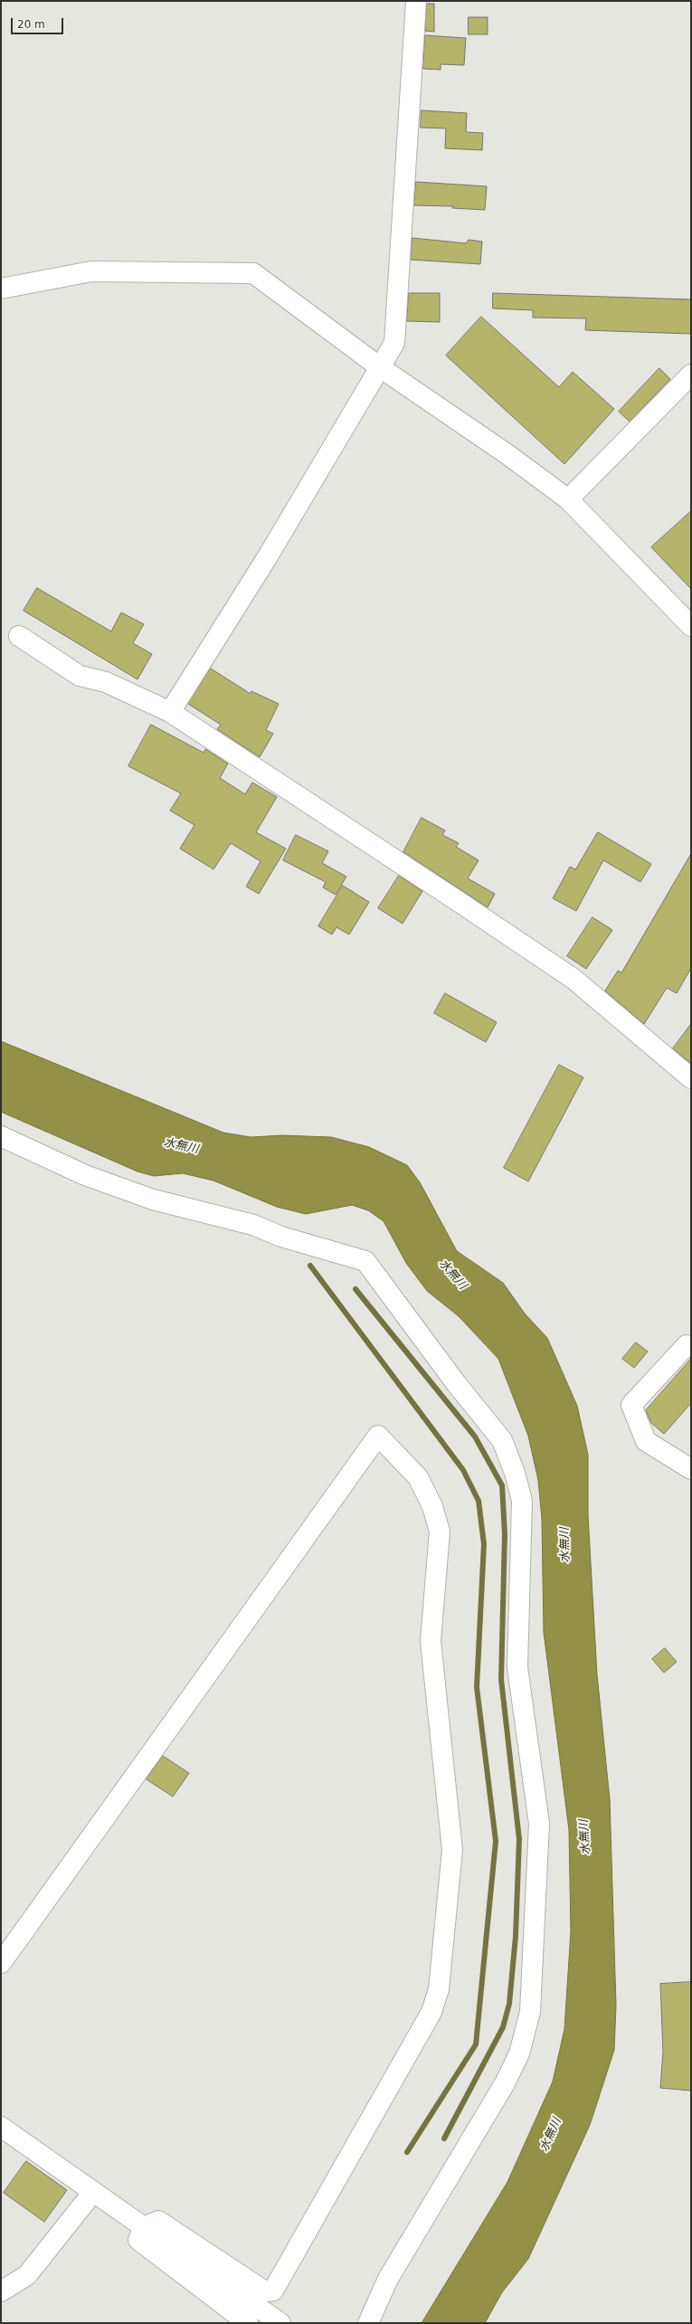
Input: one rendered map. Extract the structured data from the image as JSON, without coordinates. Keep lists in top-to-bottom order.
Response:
{
  "water": ["水無川"],
  "scale_bar": "20 m"
}
